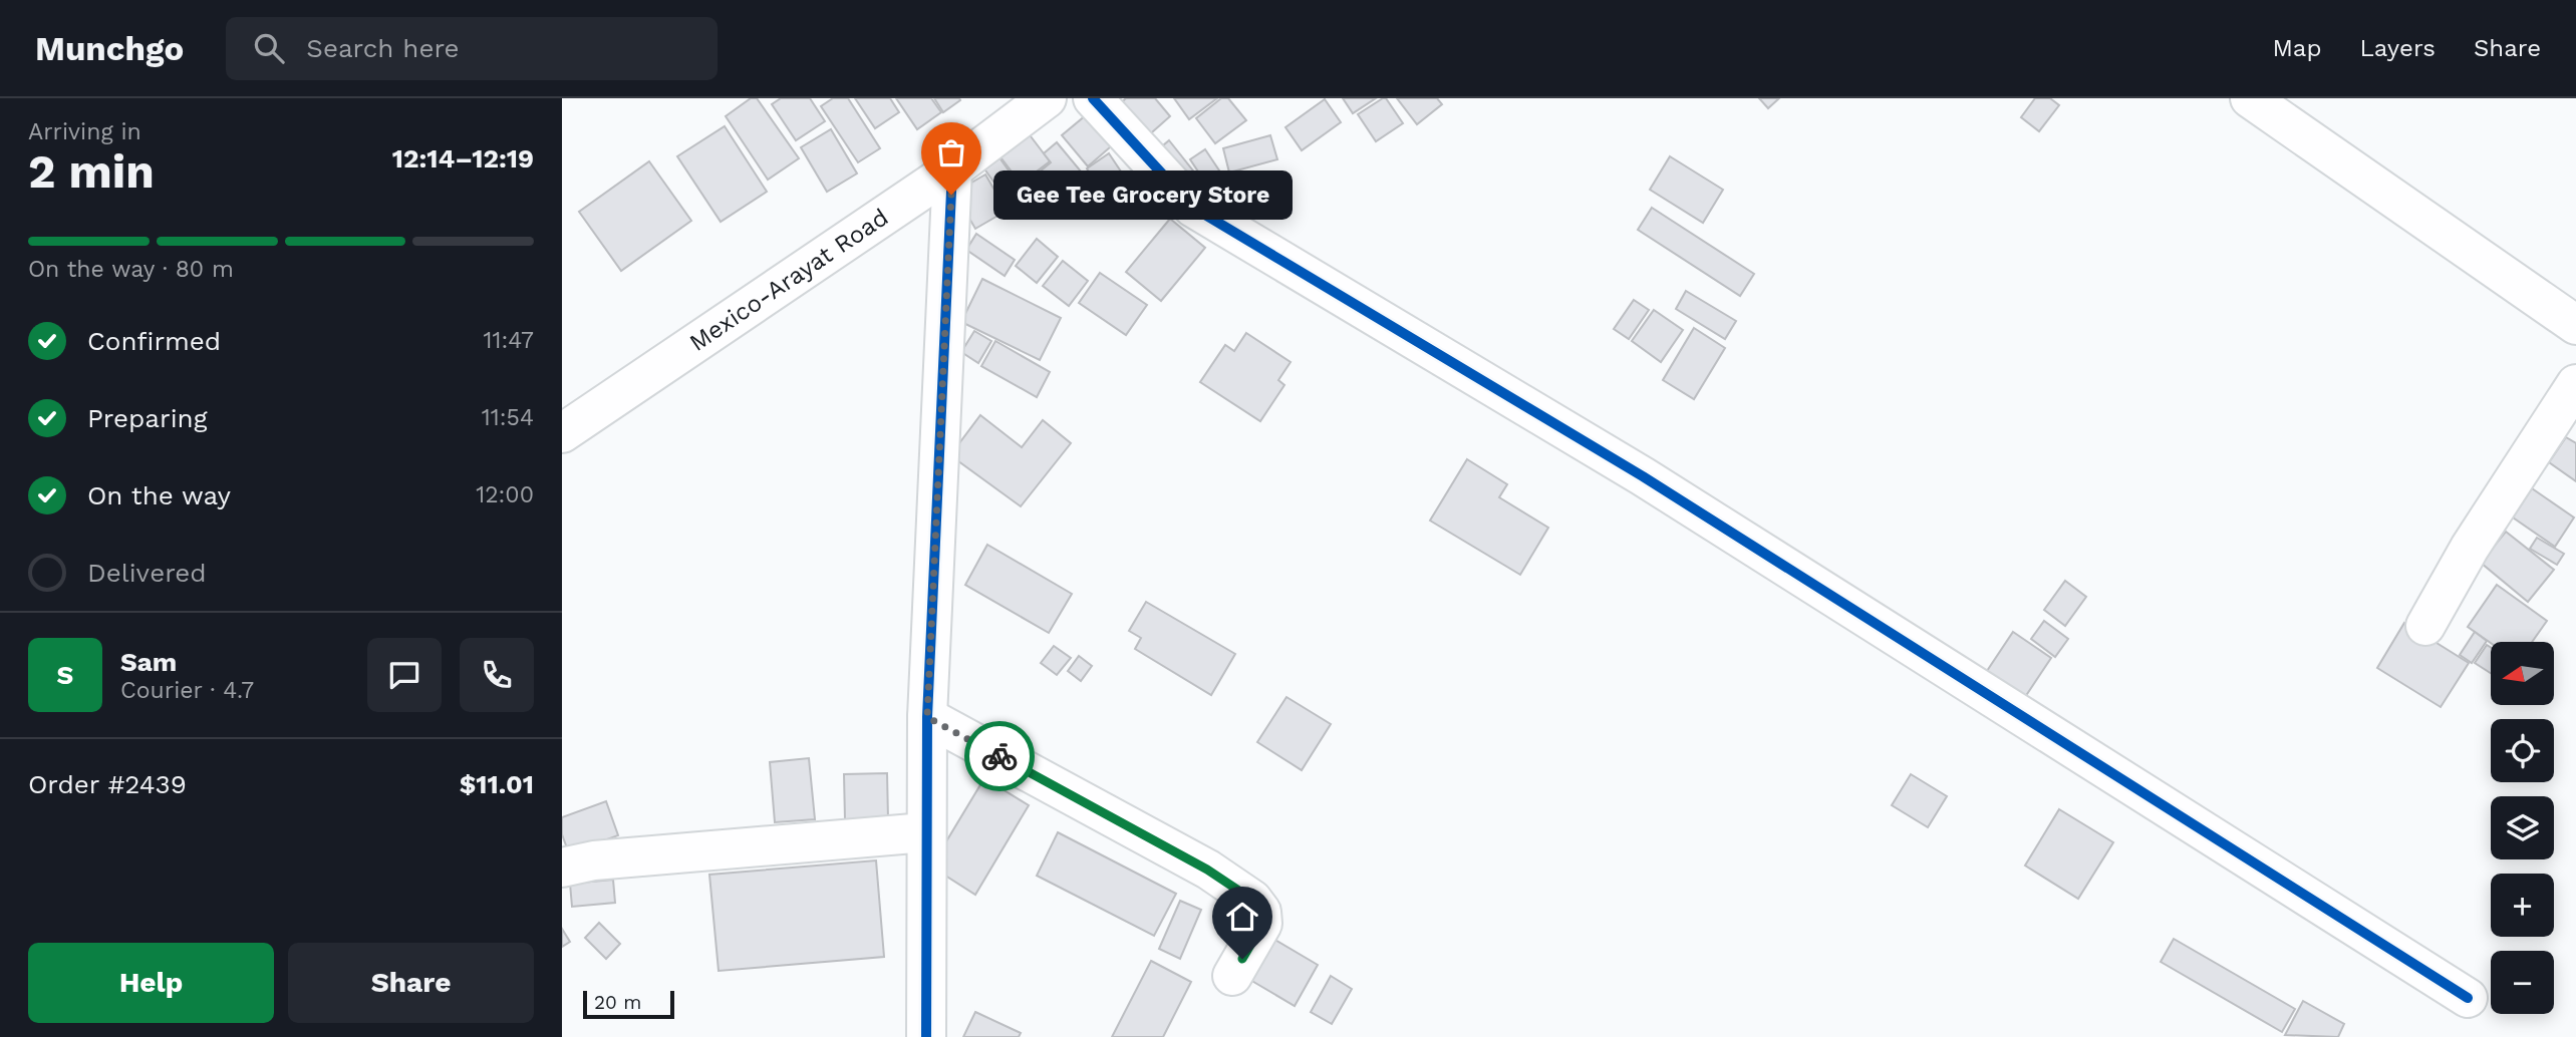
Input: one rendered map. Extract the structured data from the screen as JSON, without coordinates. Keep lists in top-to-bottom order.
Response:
{
  "streets": {
    "street": ["Mexico-Arayat Road"]
  },
  "places": ["Gee Tee Grocery Store"],
  "scale_bar": "20 m",
  "north": "left",
  "page": {
    "header": "Munchgo",
    "search": "Search here",
    "nav": ["Map", "Layers", "Share"],
    "heading": ["2 min", "Arriving in", "12:14–12:19"],
    "panel": [
      "Sam",
      "Courier · 4.7",
      "Order #2439",
      "$11.01"
    ],
    "bubble": "Gee Tee Grocery Store",
    "bar": "On the way · 80 m",
    "list": [
      ["Confirmed", "11:47"],
      ["Preparing", "11:54"],
      ["On the way", "12:00"],
      "Delivered"
    ],
    "round": "S",
    "map_buttons": ["+", "−"],
    "buttons": ["Help", "Share"],
    "scale": "20 m"
  }
}
